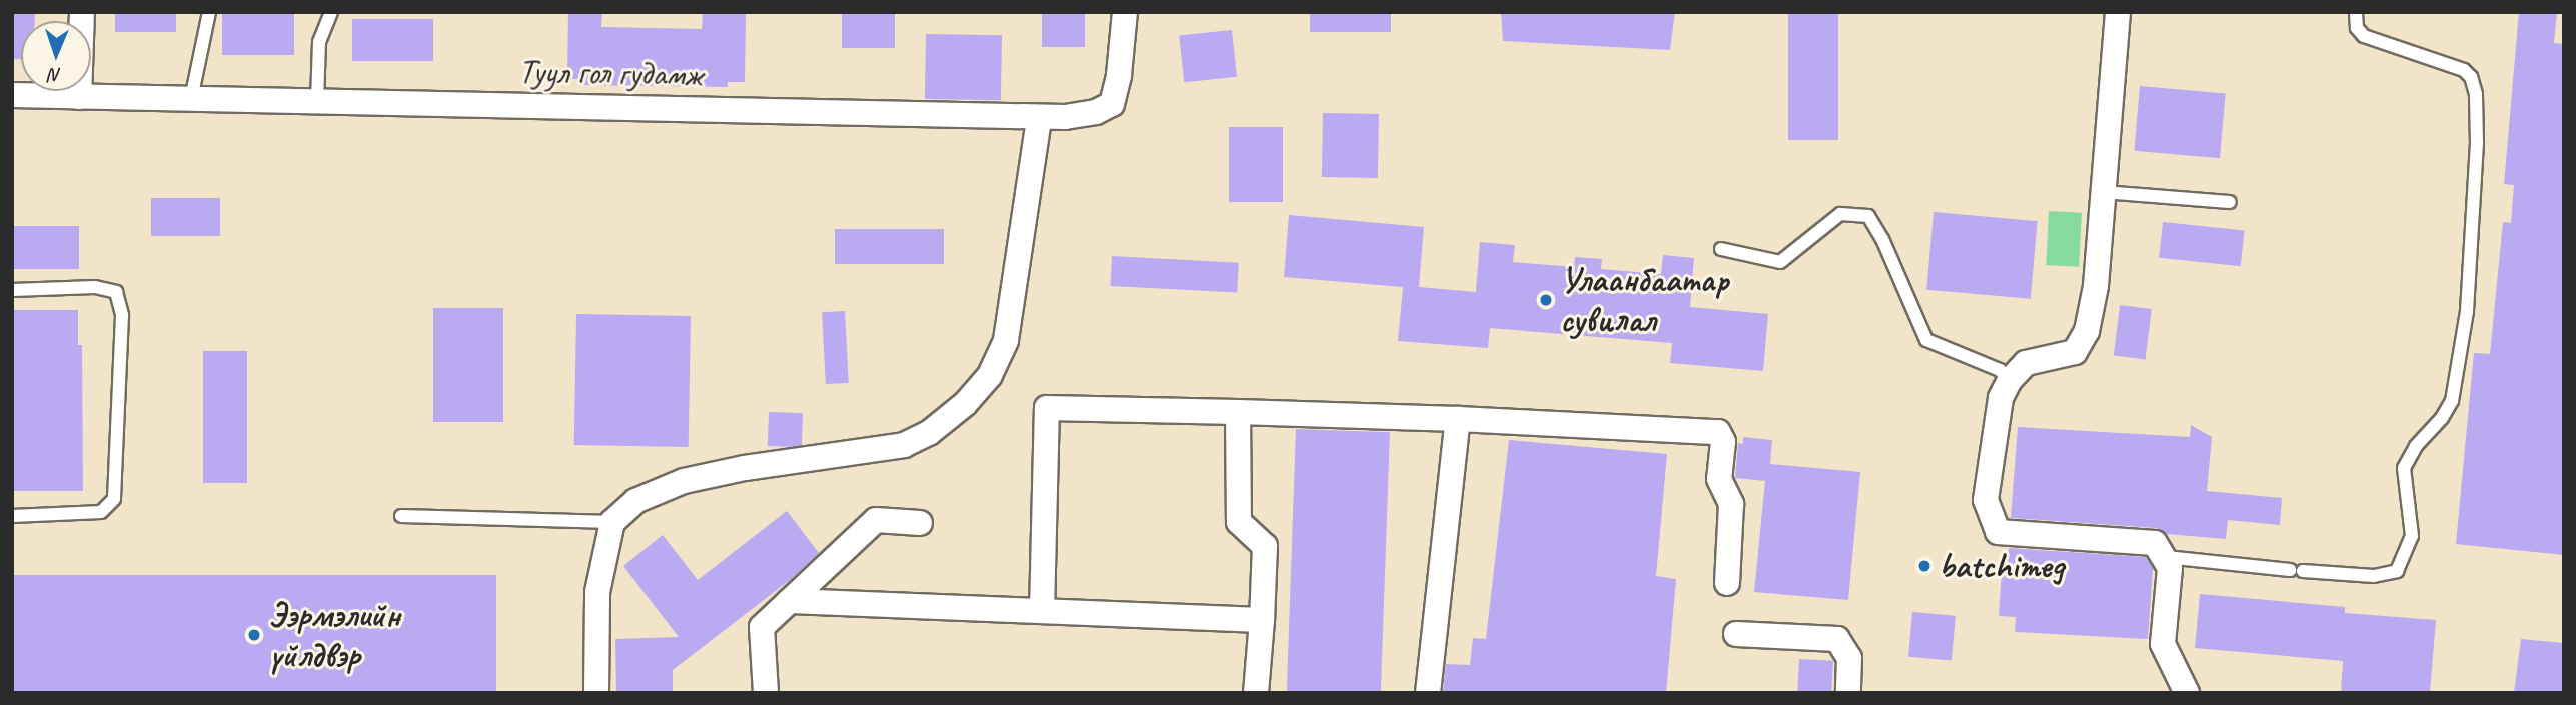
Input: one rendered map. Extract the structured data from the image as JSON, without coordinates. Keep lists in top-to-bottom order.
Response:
{
  "streets": {
    "street": ["Туул гол гудамж"]
  },
  "places": ["Улаанбаатар сувилал", "batchimeg", "Ээрмэлийн үйлдвэр"],
  "north": "bottom"
}
